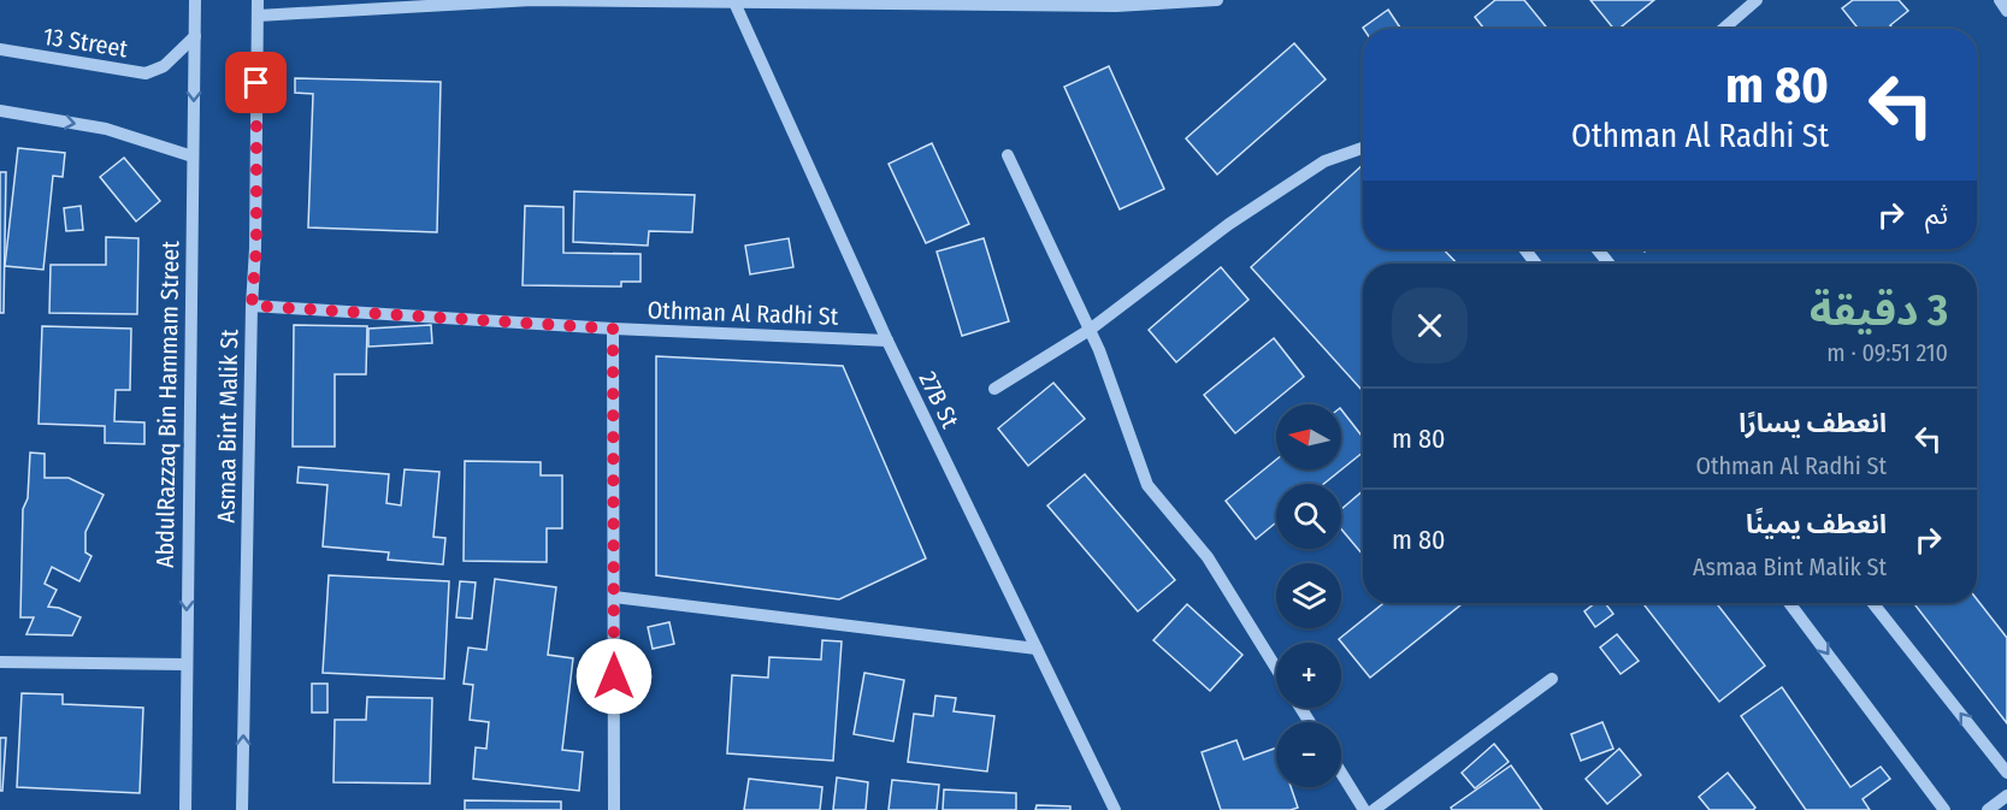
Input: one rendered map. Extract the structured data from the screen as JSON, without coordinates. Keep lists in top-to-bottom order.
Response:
{
  "streets": {
    "street": [
      "13 Street",
      "Othman Al Radhi St",
      "27B St",
      "AbdulRazzaq Bin Hammam Street",
      "Asmaa Bint Malik St"
    ]
  },
  "crossings": [
    ["13 Street", "AbdulRazzaq Bin Hammam Street"],
    ["Othman Al Radhi St", "27B St"],
    ["Othman Al Radhi St", "Asmaa Bint Malik St"]
  ],
  "one_way": ["AbdulRazzaq Bin Hammam Street", "Asmaa Bint Malik St"],
  "north": "left",
  "page": {
    "turn": ["80 m", "Othman Al Radhi St"],
    "then": "ثم",
    "heading": ["3 دقيقة", "210 m · 09:51"],
    "list": [
      {
        "name": "انعطف يسارًا",
        "note": "Othman Al Radhi St",
        "value": "80 m"
      },
      {
        "name": "انعطف يمينًا",
        "note": "Asmaa Bint Malik St",
        "value": "80 m"
      }
    ],
    "map_buttons": ["+", "−"]
  }
}
